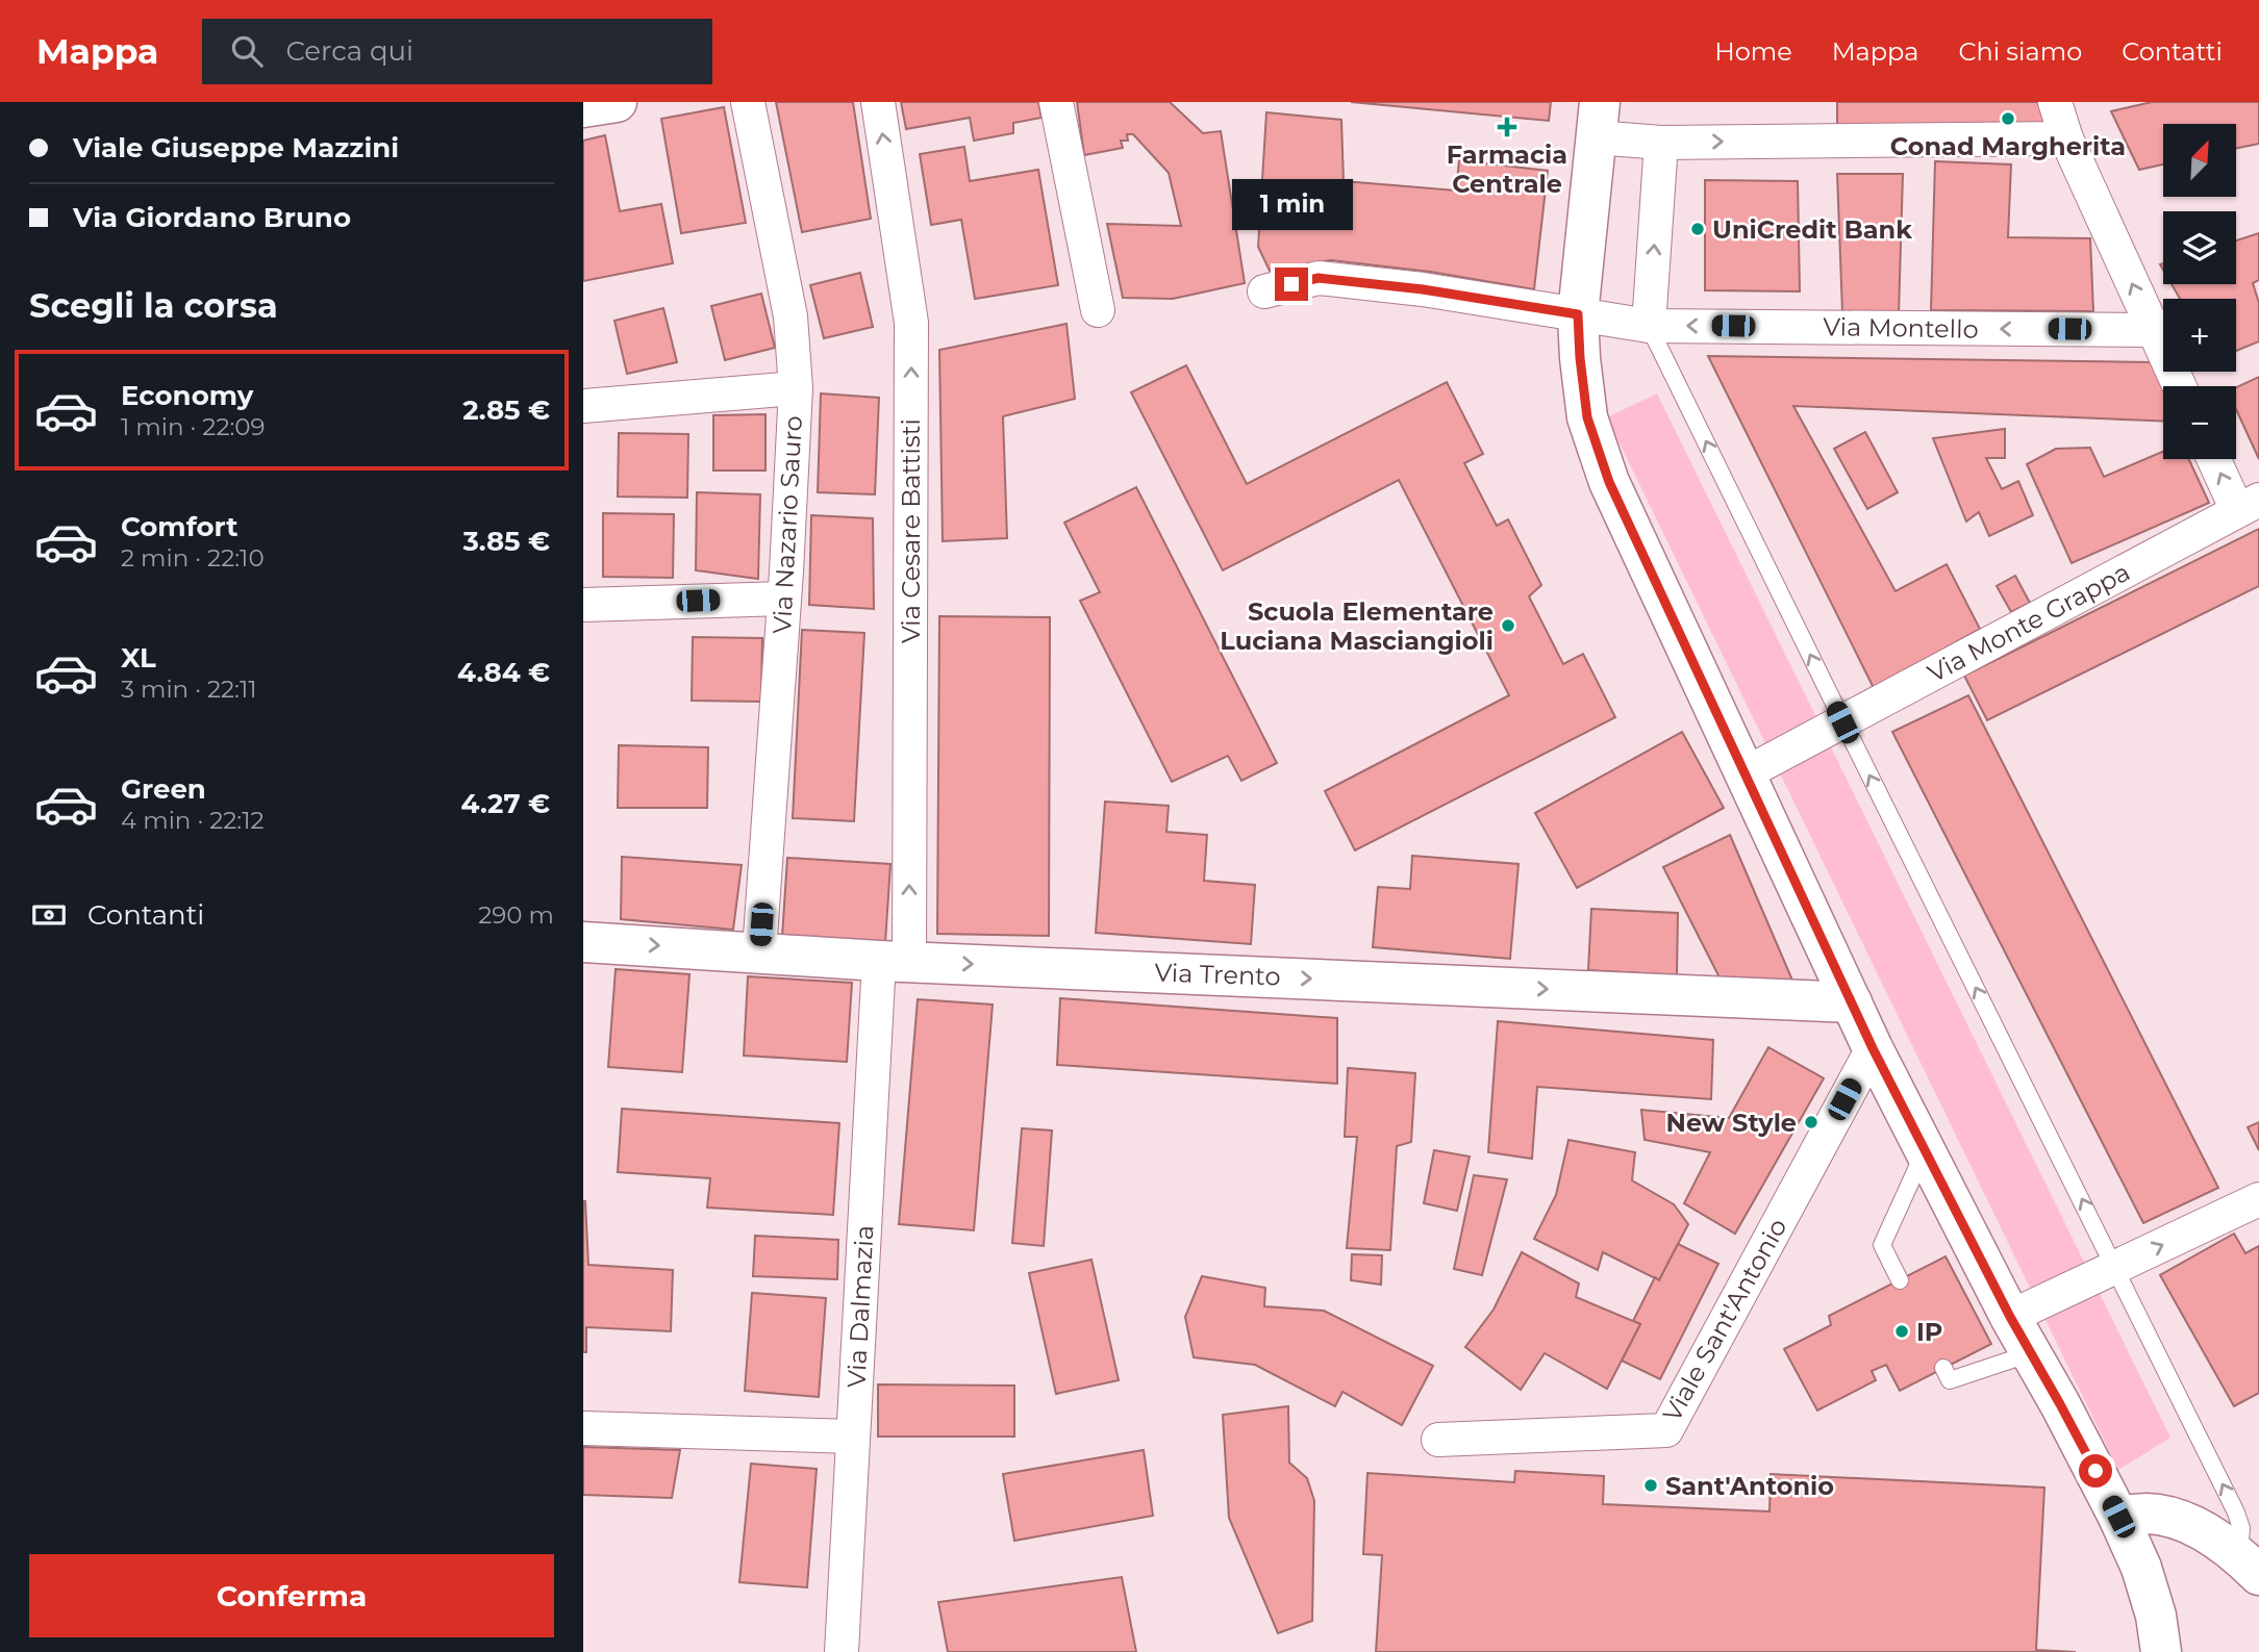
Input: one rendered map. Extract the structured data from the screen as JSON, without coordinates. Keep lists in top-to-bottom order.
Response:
{
  "streets": {
    "main road": ["Via Trento"],
    "street": [
      "Via Montello",
      "Via Nazario Sauro",
      "Via Cesare Battisti",
      "Via Monte Grappa",
      "Via Dalmazia",
      "Viale Sant'Antonio"
    ]
  },
  "crossings": [
    ["Via Nazario Sauro", "Via Trento"],
    ["Via Cesare Battisti", "Via Trento"],
    ["Via Cesare Battisti", "Via Dalmazia"],
    ["Via Trento", "Via Dalmazia"]
  ],
  "one_way": ["Via Cesare Battisti", "Via Trento"],
  "places": {
    "other": [
      "Conad Margherita",
      "UniCredit Bank",
      "Scuola Elementare Luciana Masciangioli",
      "New Style",
      "IP",
      "Sant'Antonio"
    ],
    "health": ["Farmacia Centrale"]
  },
  "north": "top right",
  "page": {
    "header": "Mappa",
    "search": "Cerca qui",
    "nav": [
      "Home",
      "Mappa",
      "Chi siamo",
      "Contatti"
    ],
    "banner": ["Viale Giuseppe Mazzini", "Via Giordano Bruno"],
    "map_buttons": ["+", "−"],
    "bubble": "1 min",
    "heading": "Scegli la corsa",
    "list": [
      {
        "name": "Economy",
        "note": "1 min · 22:09",
        "value": "2.85 €"
      },
      {
        "name": "Comfort",
        "note": "2 min · 22:10",
        "value": "3.85 €"
      },
      {
        "name": "XL",
        "note": "3 min · 22:11",
        "value": "4.84 €"
      },
      {
        "name": "Green",
        "note": "4 min · 22:12",
        "value": "4.27 €"
      }
    ],
    "pay": ["Contanti", "290 m"],
    "buttons": "Conferma"
  }
}
